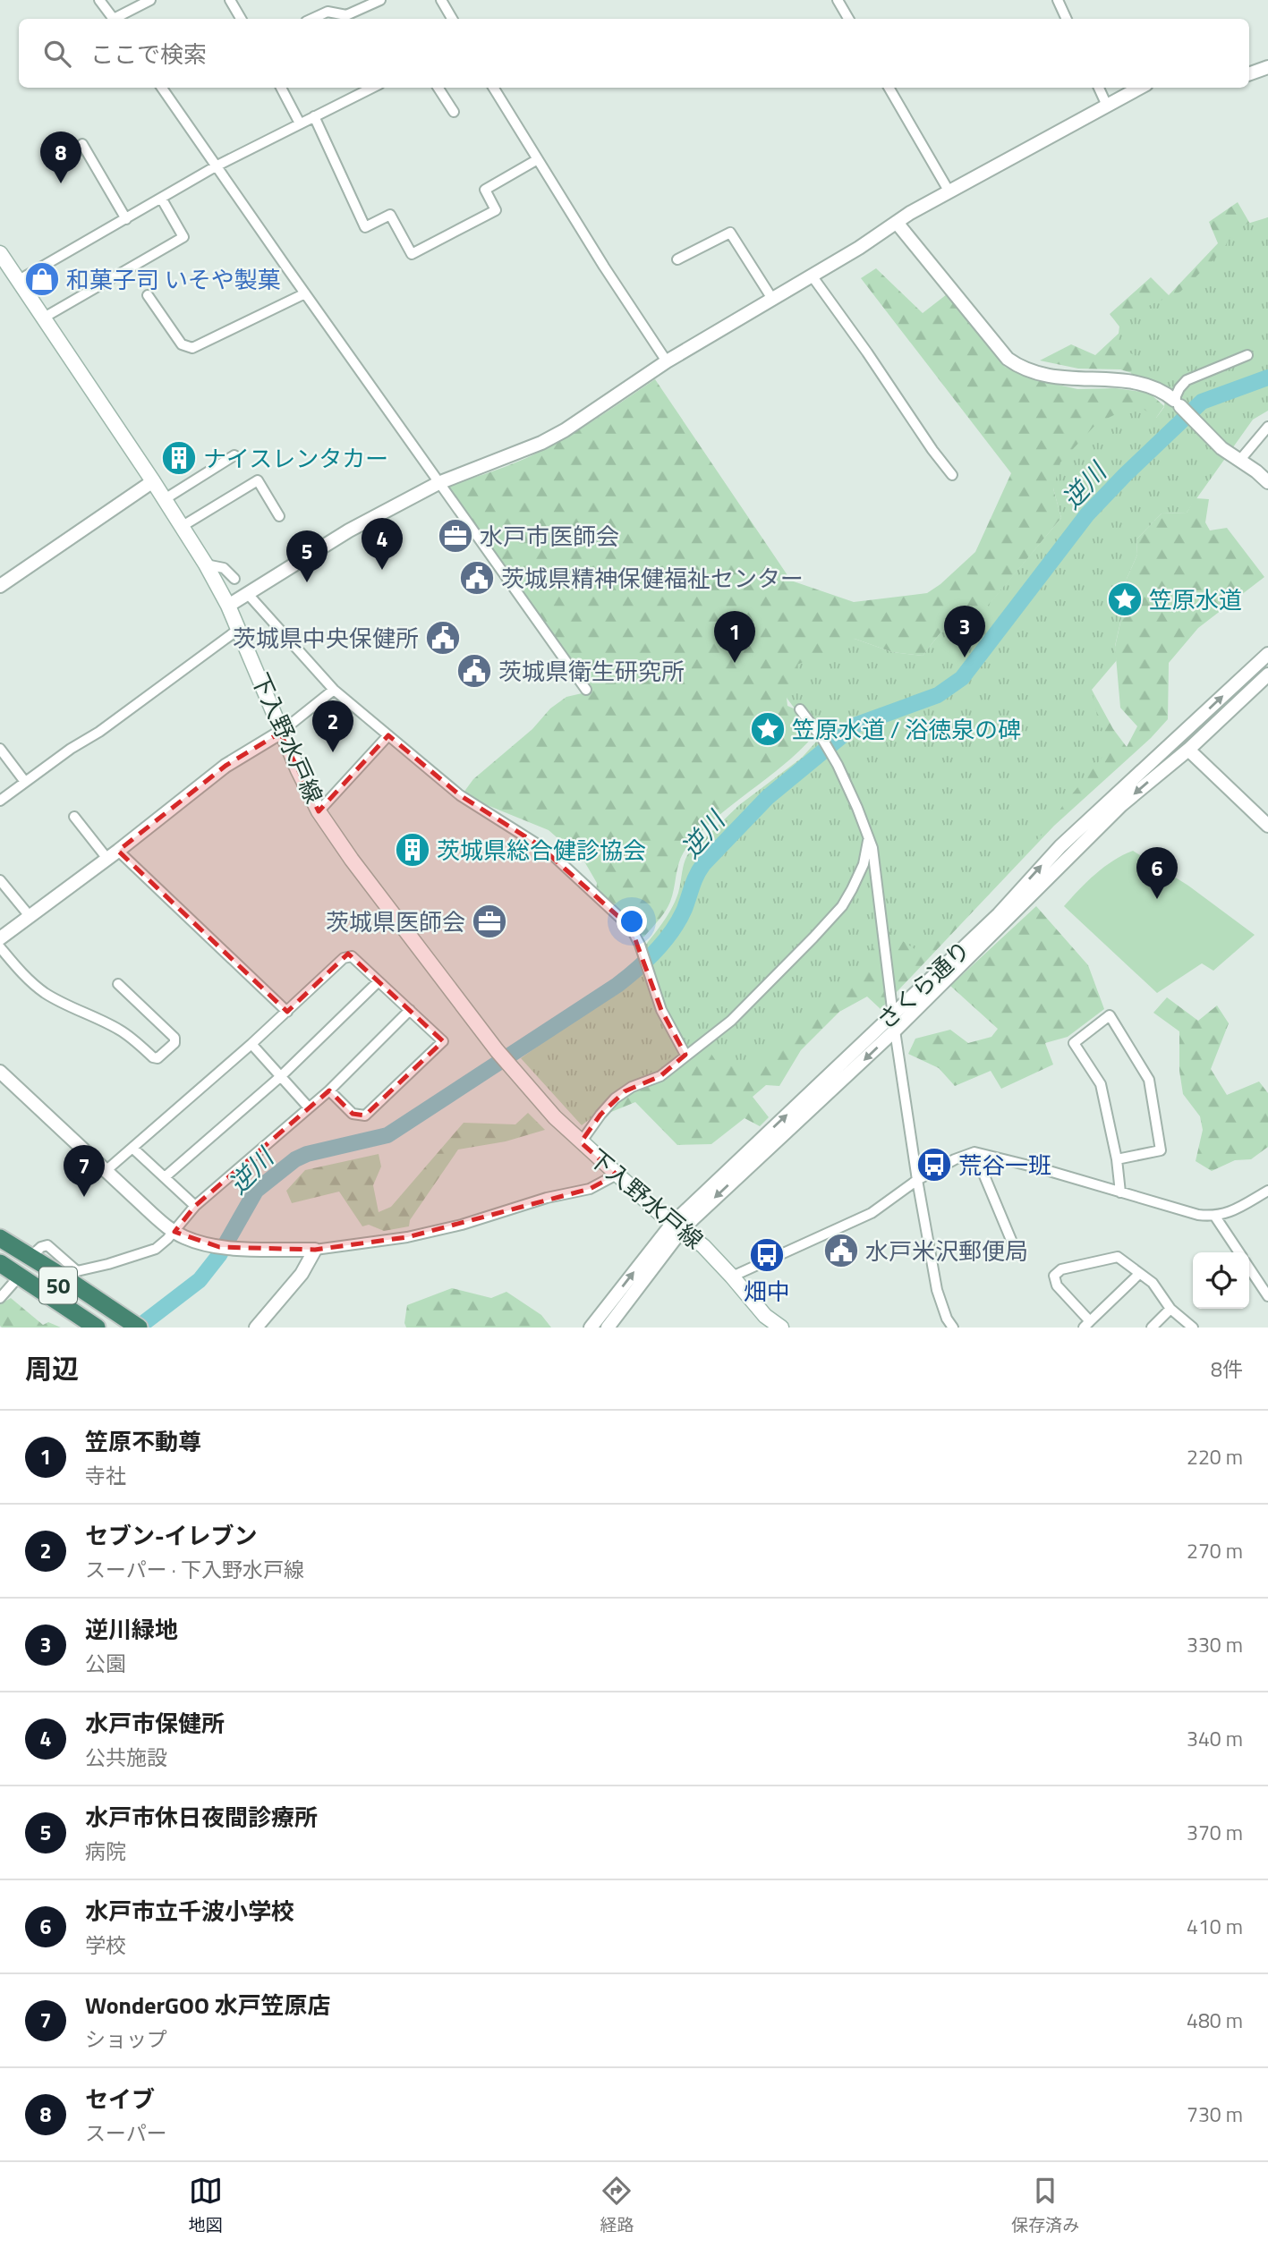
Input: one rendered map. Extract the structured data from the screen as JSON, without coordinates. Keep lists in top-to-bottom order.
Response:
{
  "streets": {
    "highway": ["50"],
    "main road": ["下入野水戸線"],
    "street": ["さくら通り"]
  },
  "crossings": [
    ["下入野水戸線", "さくら通り"]
  ],
  "water": ["逆川"],
  "places": {
    "shop": ["和菓子司 いそや製菓"],
    "building": ["ナイスレンタカー", "茨城県総合健診協会"],
    "office": ["水戸市医師会", "茨城県医師会"],
    "public building": [
      "茨城県精神保健福祉センター",
      "茨城県中央保健所",
      "茨城県衛生研究所",
      "水戸米沢郵便局"
    ],
    "place": ["笠原水道", "笠原水道 / 浴徳泉の碑"],
    "bus stop": ["荒谷一班", "畑中"]
  },
  "page": {
    "search": "ここで検索",
    "pins": [
      "8",
      "4",
      "5",
      "3",
      "1",
      "2",
      "6",
      "7"
    ],
    "heading": ["周辺", "8件"],
    "list": [
      {
        "mark": "1",
        "name": "笠原不動尊",
        "note": "寺社",
        "value": "220 m"
      },
      {
        "mark": "2",
        "name": "セブン-イレブン",
        "note": "スーパー · 下入野水戸線",
        "value": "270 m"
      },
      {
        "mark": "3",
        "name": "逆川緑地",
        "note": "公園",
        "value": "330 m"
      },
      {
        "mark": "4",
        "name": "水戸市保健所",
        "note": "公共施設",
        "value": "340 m"
      },
      {
        "mark": "5",
        "name": "水戸市休日夜間診療所",
        "note": "病院",
        "value": "370 m"
      },
      {
        "mark": "6",
        "name": "水戸市立千波小学校",
        "note": "学校",
        "value": "410 m"
      },
      {
        "mark": "7",
        "name": "WonderGOO 水戸笠原店",
        "note": "ショップ",
        "value": "480 m"
      },
      {
        "mark": "8",
        "name": "セイブ",
        "note": "スーパー",
        "value": "730 m"
      }
    ],
    "nav": ["地図", "経路", "保存済み"]
  }
}
